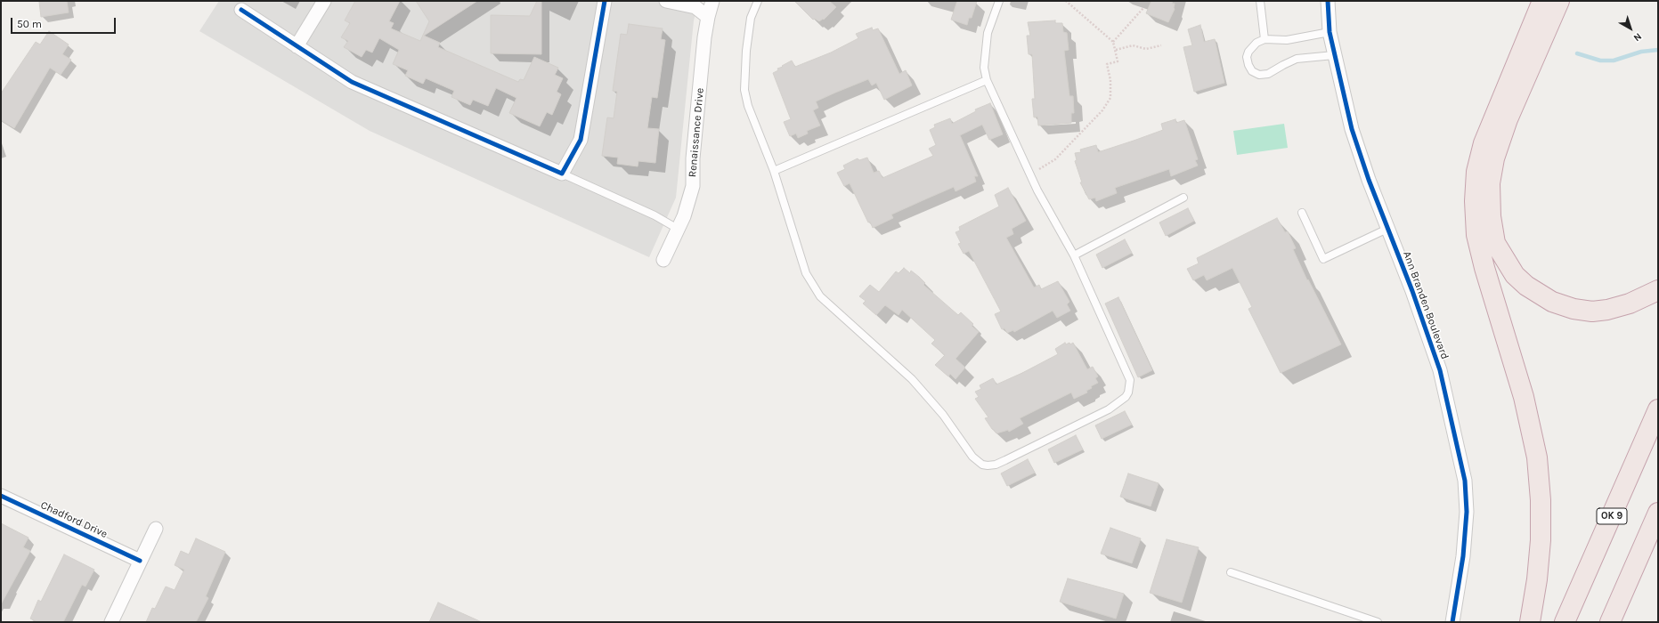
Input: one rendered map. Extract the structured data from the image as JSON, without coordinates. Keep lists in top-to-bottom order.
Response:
{
  "streets": {
    "highway": ["OK 9"],
    "street": ["Renaissance Drive", "Ann Branden Boulevard", "Chadford Drive"]
  },
  "scale_bar": "50 m",
  "north": "bottom right"
}
